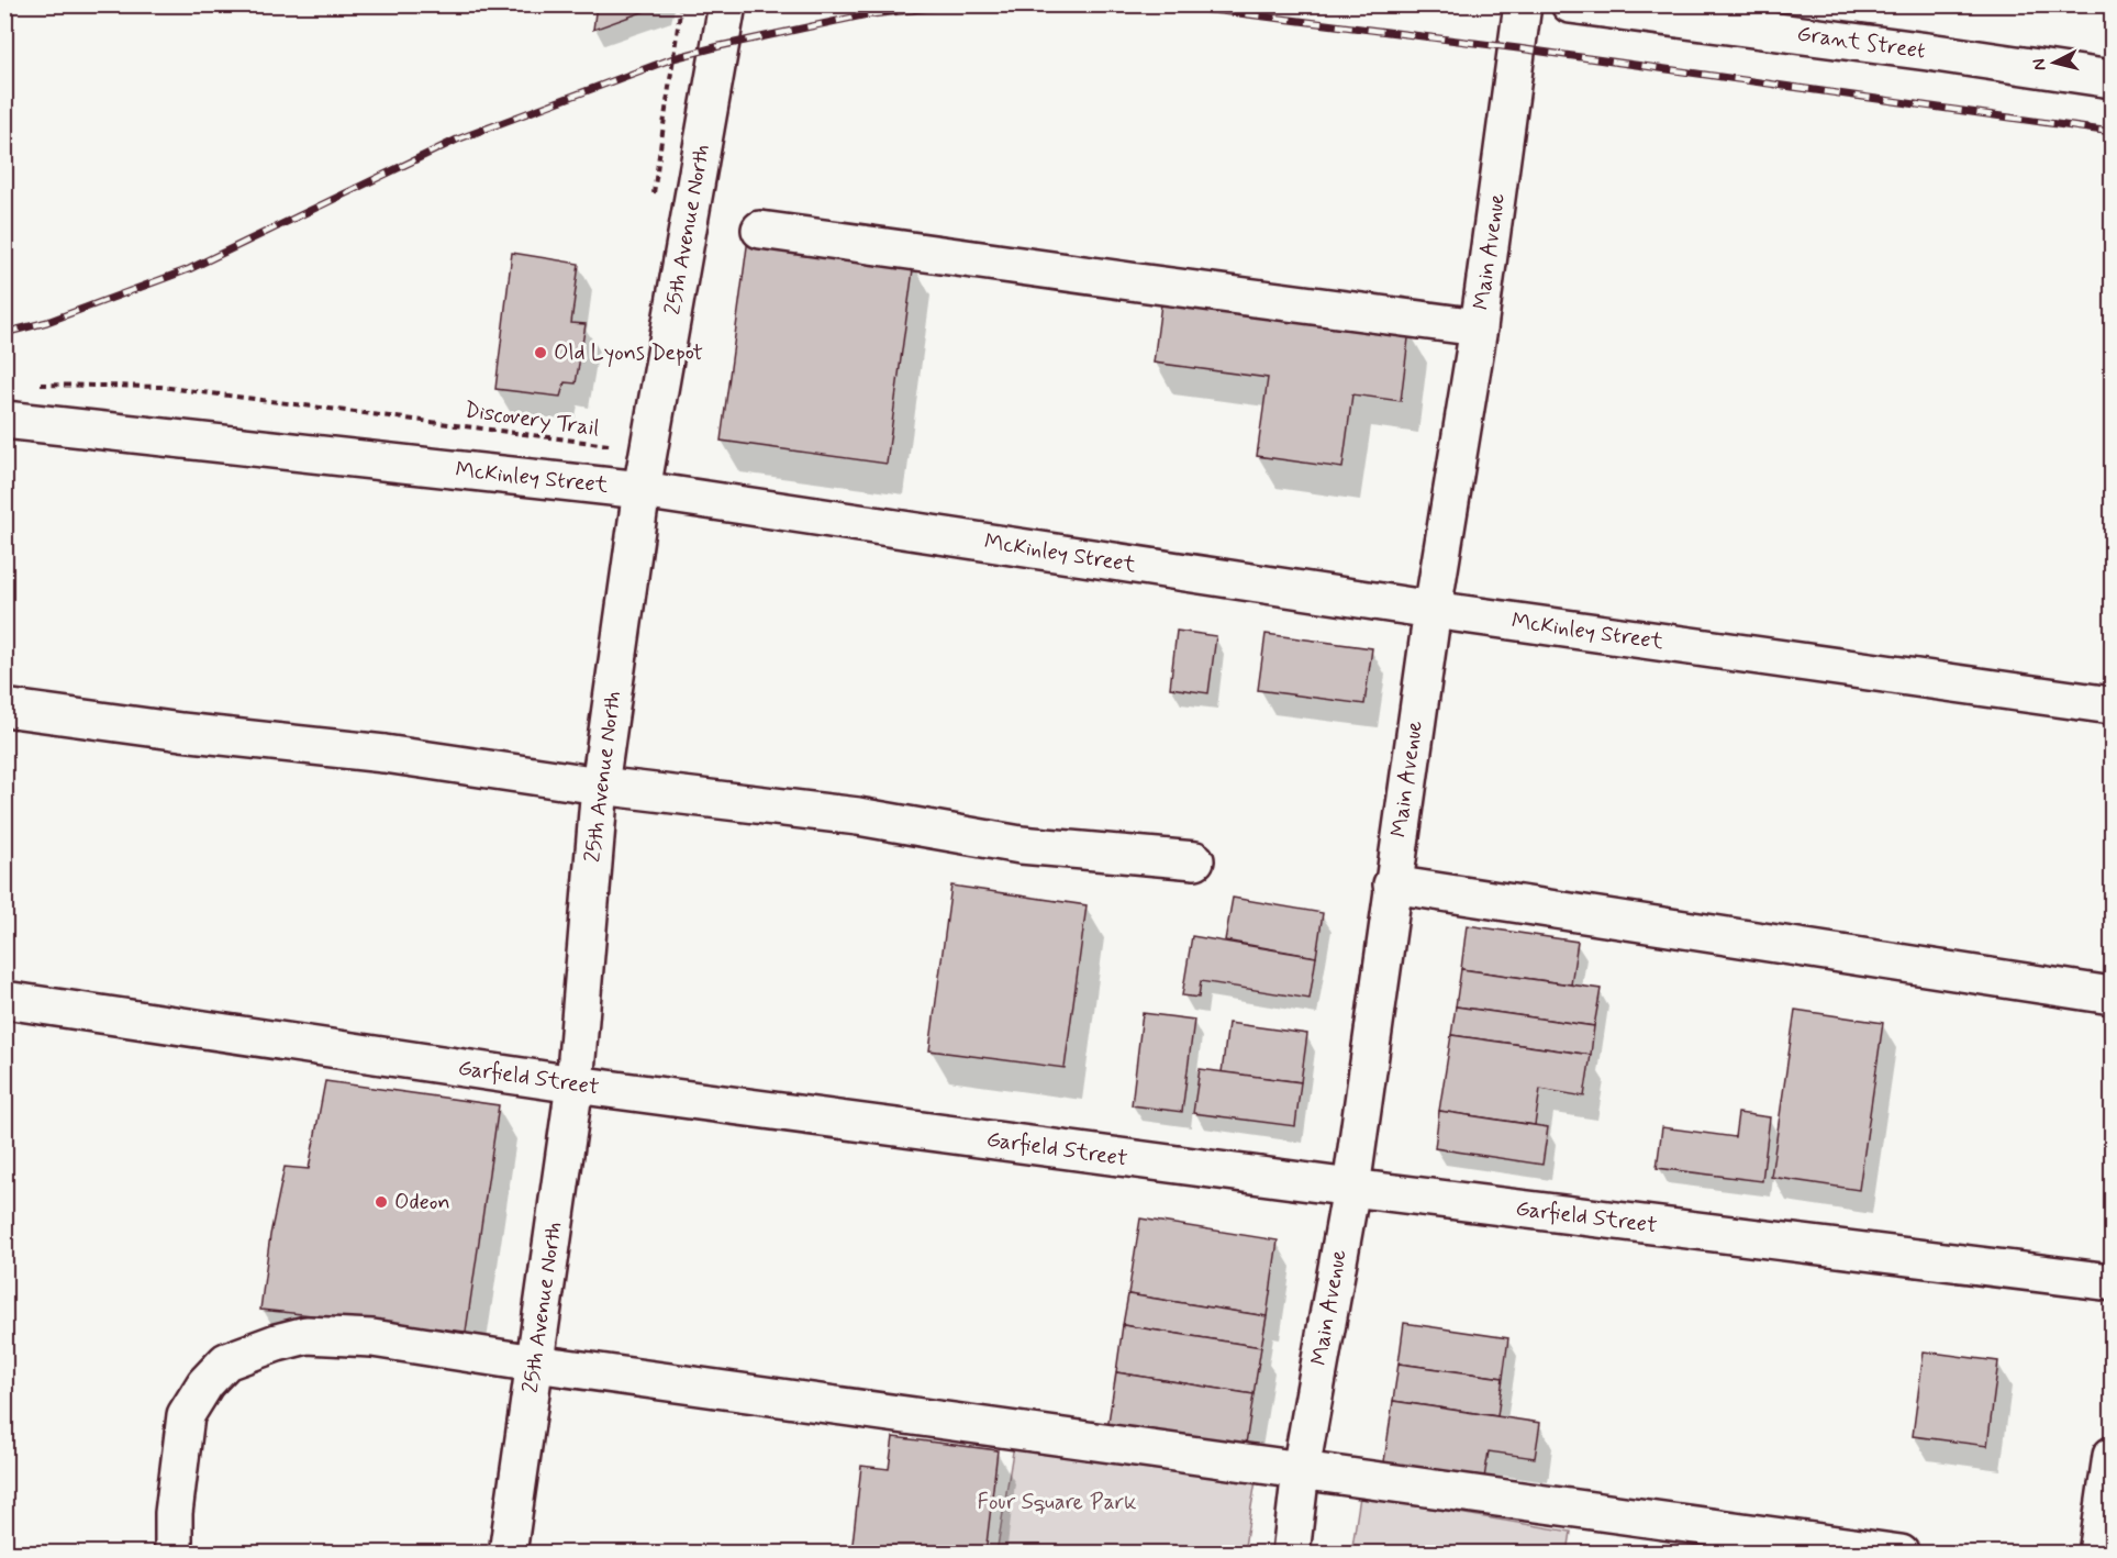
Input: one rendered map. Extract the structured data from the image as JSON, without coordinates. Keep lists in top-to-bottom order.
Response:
{
  "streets": {
    "street": [
      "Grant Street",
      "25th Avenue North",
      "Main Avenue",
      "McKinley Street",
      "Garfield Street"
    ],
    "path": ["Discovery Trail"]
  },
  "crossings": [
    ["25th Avenue North", "McKinley Street"],
    ["25th Avenue North", "Garfield Street"],
    ["Main Avenue", "McKinley Street"],
    ["Main Avenue", "Garfield Street"]
  ],
  "parks": ["Four Square Park"],
  "places": ["Old Lyons Depot", "Odeon"],
  "north": "left"
}
